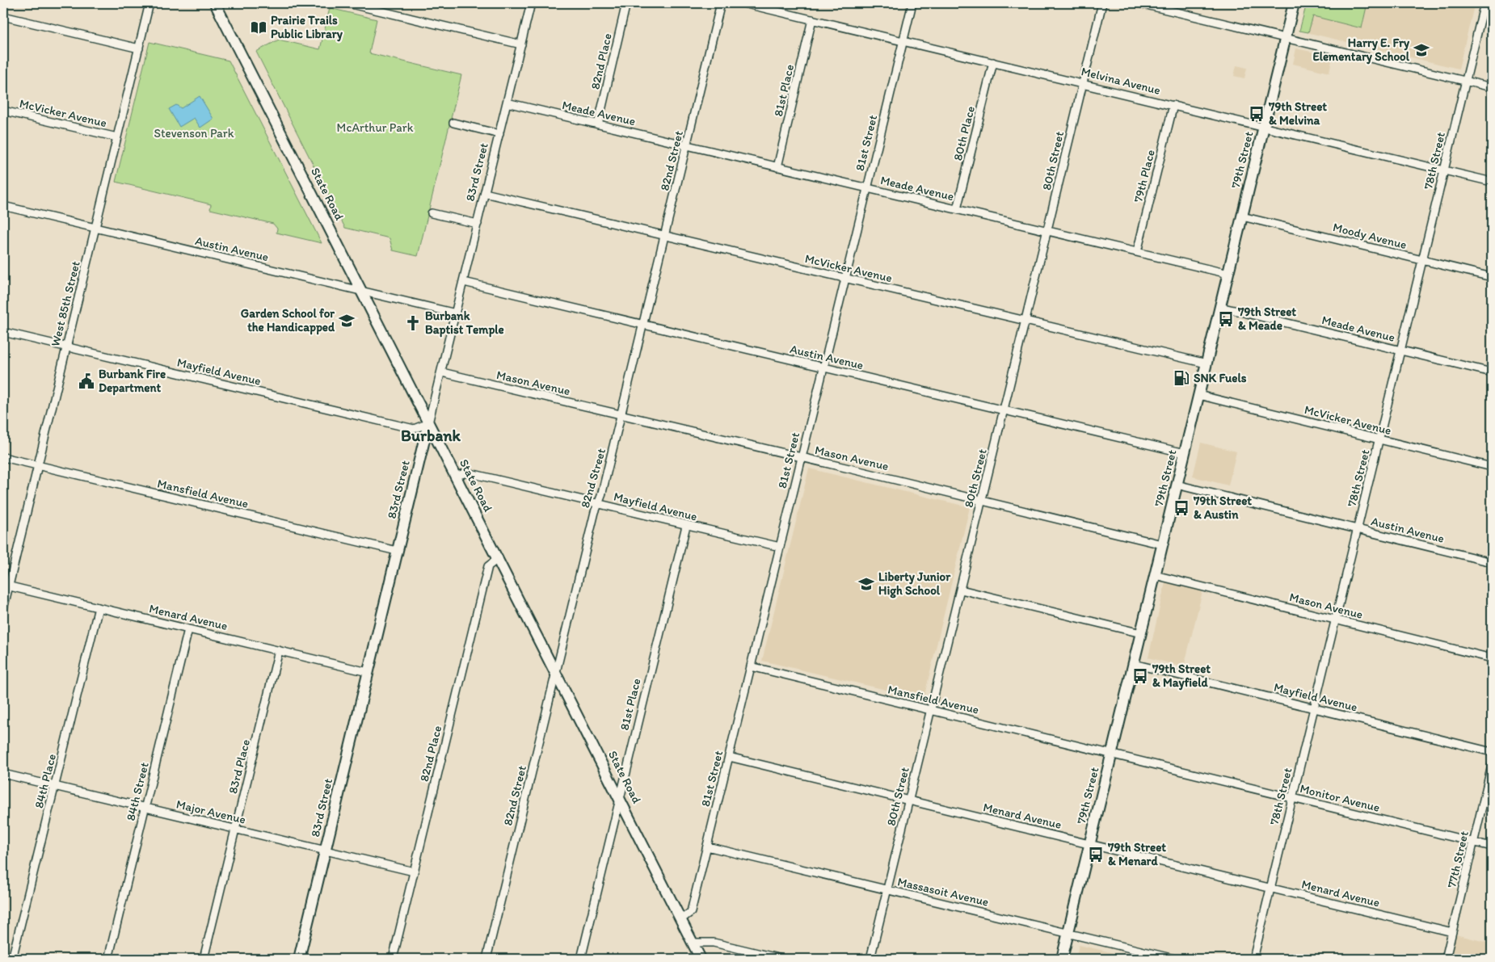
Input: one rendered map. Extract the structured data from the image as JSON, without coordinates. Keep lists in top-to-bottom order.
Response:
{
  "streets": {
    "street": [
      "82nd Place",
      "Melvina Avenue",
      "81st Place",
      "McVicker Avenue",
      "Meade Avenue",
      "80th Place",
      "81st Street",
      "79th Street",
      "82nd Street",
      "80th Street",
      "78th Street",
      "83rd Street",
      "79th Place",
      "State Road",
      "Moody Avenue",
      "Austin Avenue",
      "West 85th Street",
      "Mayfield Avenue",
      "Mason Avenue",
      "Mansfield Avenue",
      "Menard Avenue",
      "83rd Place",
      "84th Place",
      "84th Street",
      "Monitor Avenue",
      "Major Avenue",
      "77th Street",
      "Massasoit Avenue"
    ]
  },
  "crossings": [
    ["82nd Place", "Meade Avenue"],
    ["82nd Place", "State Road"],
    ["82nd Place", "Major Avenue"],
    ["Melvina Avenue", "81st Place"],
    ["Melvina Avenue", "80th Place"],
    ["Melvina Avenue", "81st Street"],
    ["Melvina Avenue", "79th Street"],
    ["Melvina Avenue", "80th Street"],
    ["Melvina Avenue", "78th Street"],
    ["Melvina Avenue", "79th Place"],
    ["81st Place", "Meade Avenue"],
    ["81st Place", "State Road"],
    ["81st Place", "Mayfield Avenue"],
    ["McVicker Avenue", "81st Street"],
    ["McVicker Avenue", "79th Street"],
    ["McVicker Avenue", "82nd Street"],
    ["McVicker Avenue", "80th Street"],
    ["McVicker Avenue", "78th Street"],
    ["McVicker Avenue", "83rd Street"],
    ["McVicker Avenue", "West 85th Street"],
    ["Meade Avenue", "80th Place"],
    ["Meade Avenue", "81st Street"],
    ["Meade Avenue", "79th Street"],
    ["Meade Avenue", "82nd Street"],
    ["Meade Avenue", "80th Street"],
    ["Meade Avenue", "78th Street"],
    ["Meade Avenue", "83rd Street"],
    ["Meade Avenue", "79th Place"],
    ["81st Street", "State Road"],
    ["81st Street", "Austin Avenue"],
    ["81st Street", "Mayfield Avenue"],
    ["81st Street", "Mason Avenue"],
    ["81st Street", "Mansfield Avenue"],
    ["81st Street", "Menard Avenue"],
    ["81st Street", "Massasoit Avenue"],
    ["79th Street", "Moody Avenue"],
    ["79th Street", "Austin Avenue"],
    ["79th Street", "Mayfield Avenue"],
    ["79th Street", "Mason Avenue"],
    ["79th Street", "Mansfield Avenue"],
    ["79th Street", "Menard Avenue"],
    ["79th Street", "Monitor Avenue"],
    ["79th Street", "Massasoit Avenue"],
    ["82nd Street", "State Road"],
    ["82nd Street", "Austin Avenue"],
    ["82nd Street", "Mayfield Avenue"],
    ["82nd Street", "Mason Avenue"],
    ["80th Street", "Austin Avenue"],
    ["80th Street", "Mason Avenue"],
    ["80th Street", "Mansfield Avenue"],
    ["80th Street", "Menard Avenue"],
    ["80th Street", "Massasoit Avenue"],
    ["78th Street", "Moody Avenue"],
    ["78th Street", "Austin Avenue"],
    ["78th Street", "Mayfield Avenue"],
    ["78th Street", "Mason Avenue"],
    ["78th Street", "Menard Avenue"],
    ["78th Street", "Monitor Avenue"],
    ["83rd Street", "State Road"],
    ["83rd Street", "Austin Avenue"],
    ["83rd Street", "Mayfield Avenue"],
    ["83rd Street", "Mason Avenue"],
    ["83rd Street", "Mansfield Avenue"],
    ["83rd Street", "Menard Avenue"],
    ["83rd Street", "Major Avenue"],
    ["State Road", "Austin Avenue"],
    ["State Road", "Mayfield Avenue"],
    ["Austin Avenue", "West 85th Street"],
    ["West 85th Street", "Mayfield Avenue"],
    ["West 85th Street", "Mansfield Avenue"],
    ["West 85th Street", "Menard Avenue"],
    ["Mansfield Avenue", "Monitor Avenue"],
    ["Menard Avenue", "83rd Place"],
    ["Menard Avenue", "84th Place"],
    ["Menard Avenue", "84th Street"],
    ["Menard Avenue", "77th Street"],
    ["83rd Place", "Major Avenue"],
    ["84th Place", "Major Avenue"],
    ["84th Street", "Major Avenue"],
    ["Monitor Avenue", "77th Street"]
  ],
  "districts": ["Burbank"],
  "parks": ["McArthur Park", "Stevenson Park"],
  "places": {
    "library": ["Prairie Trails Public Library"],
    "school or university": ["Harry E. Fry Elementary School", "Garden School for the Handicapped", "Liberty Junior High School"],
    "bus stop": [
      "79th Street & Melvina",
      "79th Street & Meade",
      "79th Street & Austin",
      "79th Street & Mayfield",
      "79th Street & Menard"
    ],
    "church": ["Burbank Baptist Temple"],
    "fuel station": ["SNK Fuels"],
    "public building": ["Burbank Fire Department"]
  }
}
